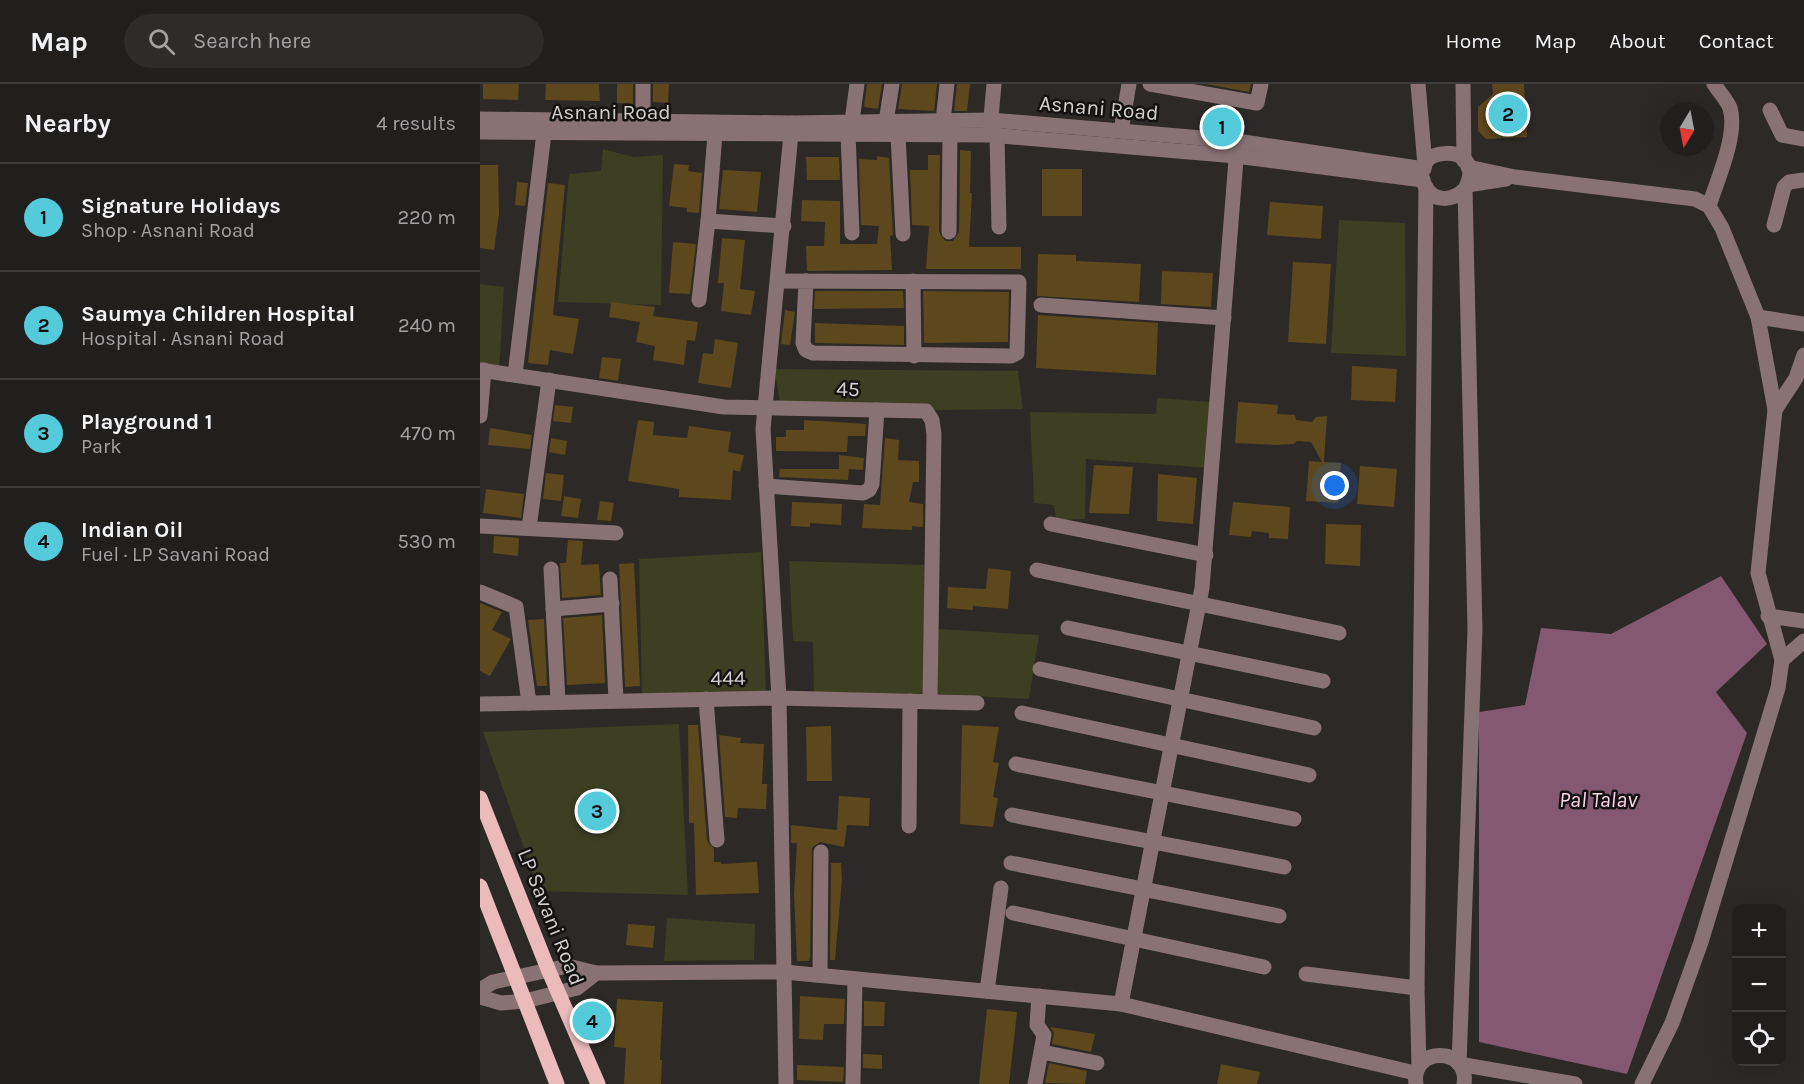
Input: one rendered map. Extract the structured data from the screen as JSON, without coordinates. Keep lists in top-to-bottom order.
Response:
{
  "streets": {
    "main road": ["LP Savani Road"],
    "street": ["Asnani Road", "45", "444"]
  },
  "crossings": [
    ["45", "444"]
  ],
  "water": ["Pal Talav"],
  "north": "bottom",
  "page": {
    "header": "Map",
    "search": "Search here",
    "nav": [
      "Home",
      "Map",
      "About",
      "Contact"
    ],
    "heading": ["Nearby", "4 results"],
    "pins": [
      "2",
      "1",
      "3",
      "4"
    ],
    "list": [
      {
        "mark": "1",
        "name": "Signature Holidays",
        "note": "Shop · Asnani Road",
        "value": "220 m"
      },
      {
        "mark": "2",
        "name": "Saumya Children Hospital",
        "note": "Hospital · Asnani Road",
        "value": "240 m"
      },
      {
        "mark": "3",
        "name": "Playground 1",
        "note": "Park",
        "value": "470 m"
      },
      {
        "mark": "4",
        "name": "Indian Oil",
        "note": "Fuel · LP Savani Road",
        "value": "530 m"
      }
    ],
    "map_buttons": ["+", "−"]
  }
}
